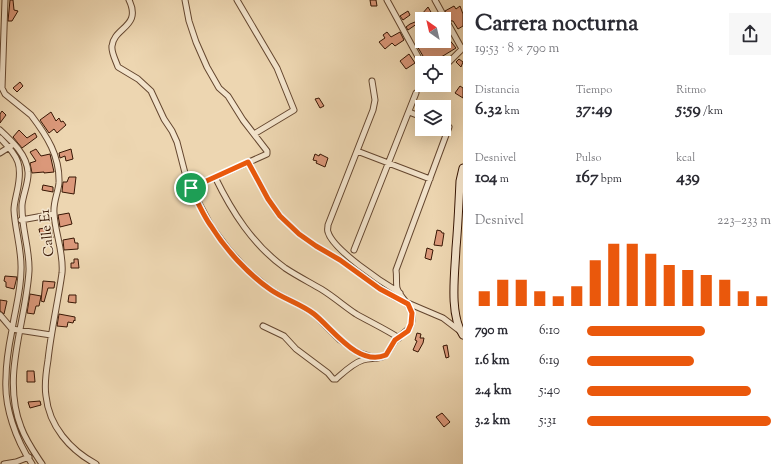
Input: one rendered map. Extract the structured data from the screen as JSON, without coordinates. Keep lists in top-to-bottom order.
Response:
{
  "streets": {
    "street": ["Calle E1"]
  },
  "north": "top left",
  "page": {
    "heading": ["Carrera nocturna", "19:53 · 8 × 790 m"],
    "stats": [
      ["Distancia", "6.32 km"],
      ["Tiempo", "37:49"],
      ["Ritmo", "5:59 /km"],
      ["Desnivel", "104 m"],
      ["Pulso", "167 bpm"],
      ["kcal", "439"]
    ],
    "chart": ["Desnivel", "223–233 m"],
    "list": [
      {
        "name": "790 m",
        "note": "6:10"
      },
      {
        "name": "1.6 km",
        "note": "6:19"
      },
      {
        "name": "2.4 km",
        "note": "5:40"
      },
      {
        "name": "3.2 km",
        "note": "5:31"
      }
    ]
  }
}
